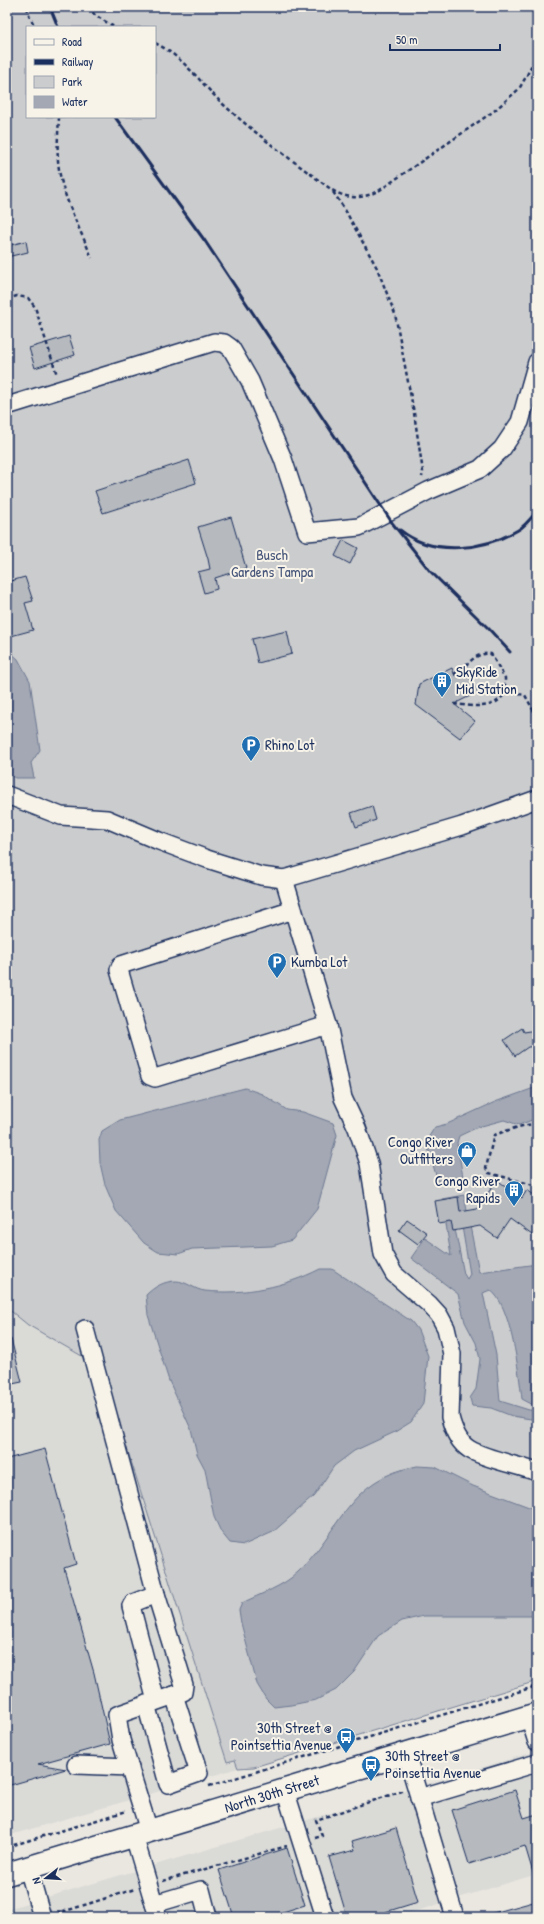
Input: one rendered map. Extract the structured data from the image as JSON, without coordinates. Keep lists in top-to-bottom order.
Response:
{
  "streets": {
    "main road": ["North 30th Street"]
  },
  "parks": ["Busch Gardens Tampa"],
  "places": {
    "building": ["SkyRide Mid Station", "Congo River Rapids"],
    "parking": ["Rhino Lot", "Kumba Lot"],
    "shop": ["Congo River Outfitters"],
    "bus stop": ["30th Street @ Pointsettia Avenue", "30th Street @ Poinsettia Avenue"]
  },
  "legend": [
    "Road",
    "Railway",
    "Park",
    "Water"
  ],
  "scale_bar": "50 m",
  "north": "left"
}
